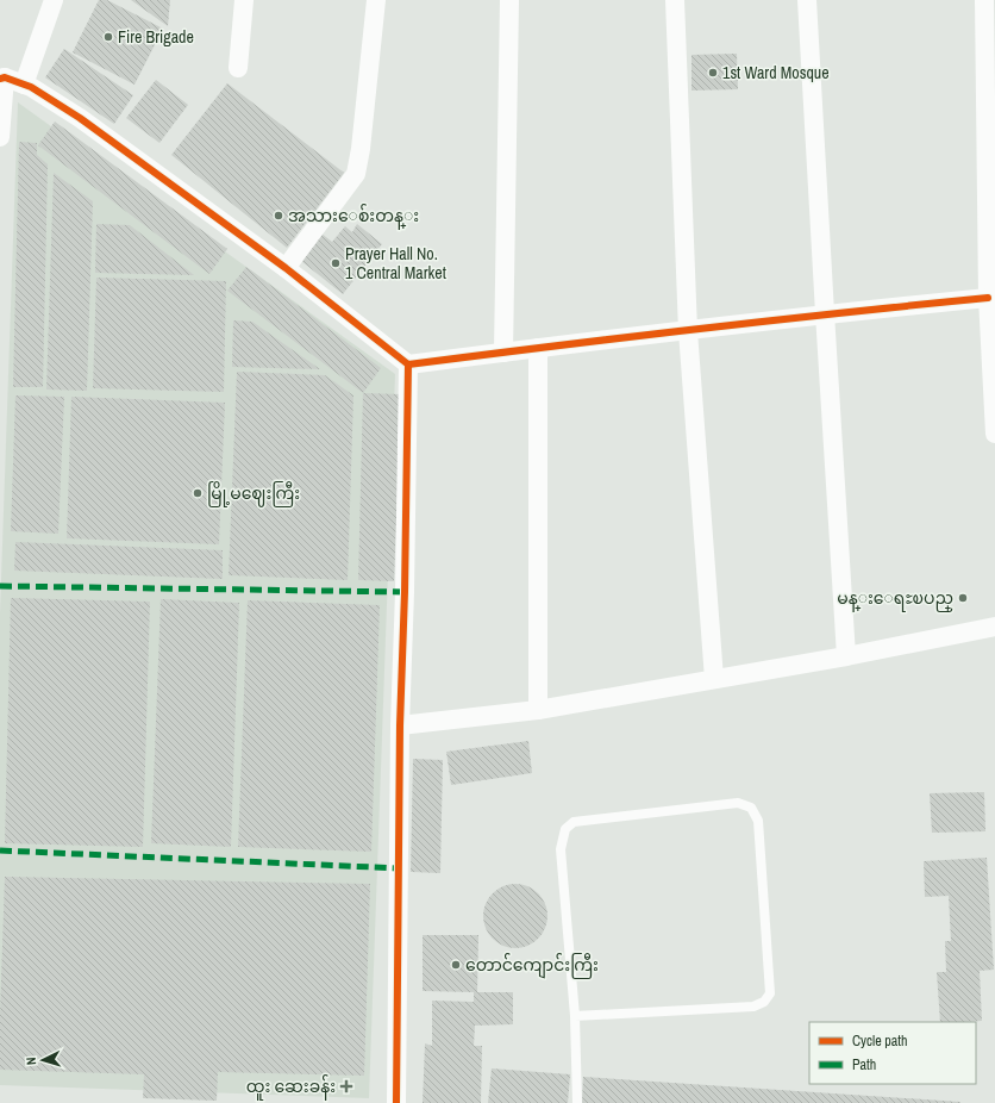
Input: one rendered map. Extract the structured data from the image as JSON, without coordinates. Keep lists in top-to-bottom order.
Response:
{
  "places": {
    "other": [
      "Fire Brigade",
      "1st Ward Mosque",
      "အသားေစ်းတန္း",
      "Prayer Hall No. 1 Central Market",
      "မြို့မဈေးကြီး",
      "မန္းေရႊၿပည္",
      "တောင်ကျောင်းကြီး"
    ],
    "health": ["ထူး ဆေးခန်း"]
  },
  "legend": ["Cycle path", "Path"],
  "north": "left"
}
